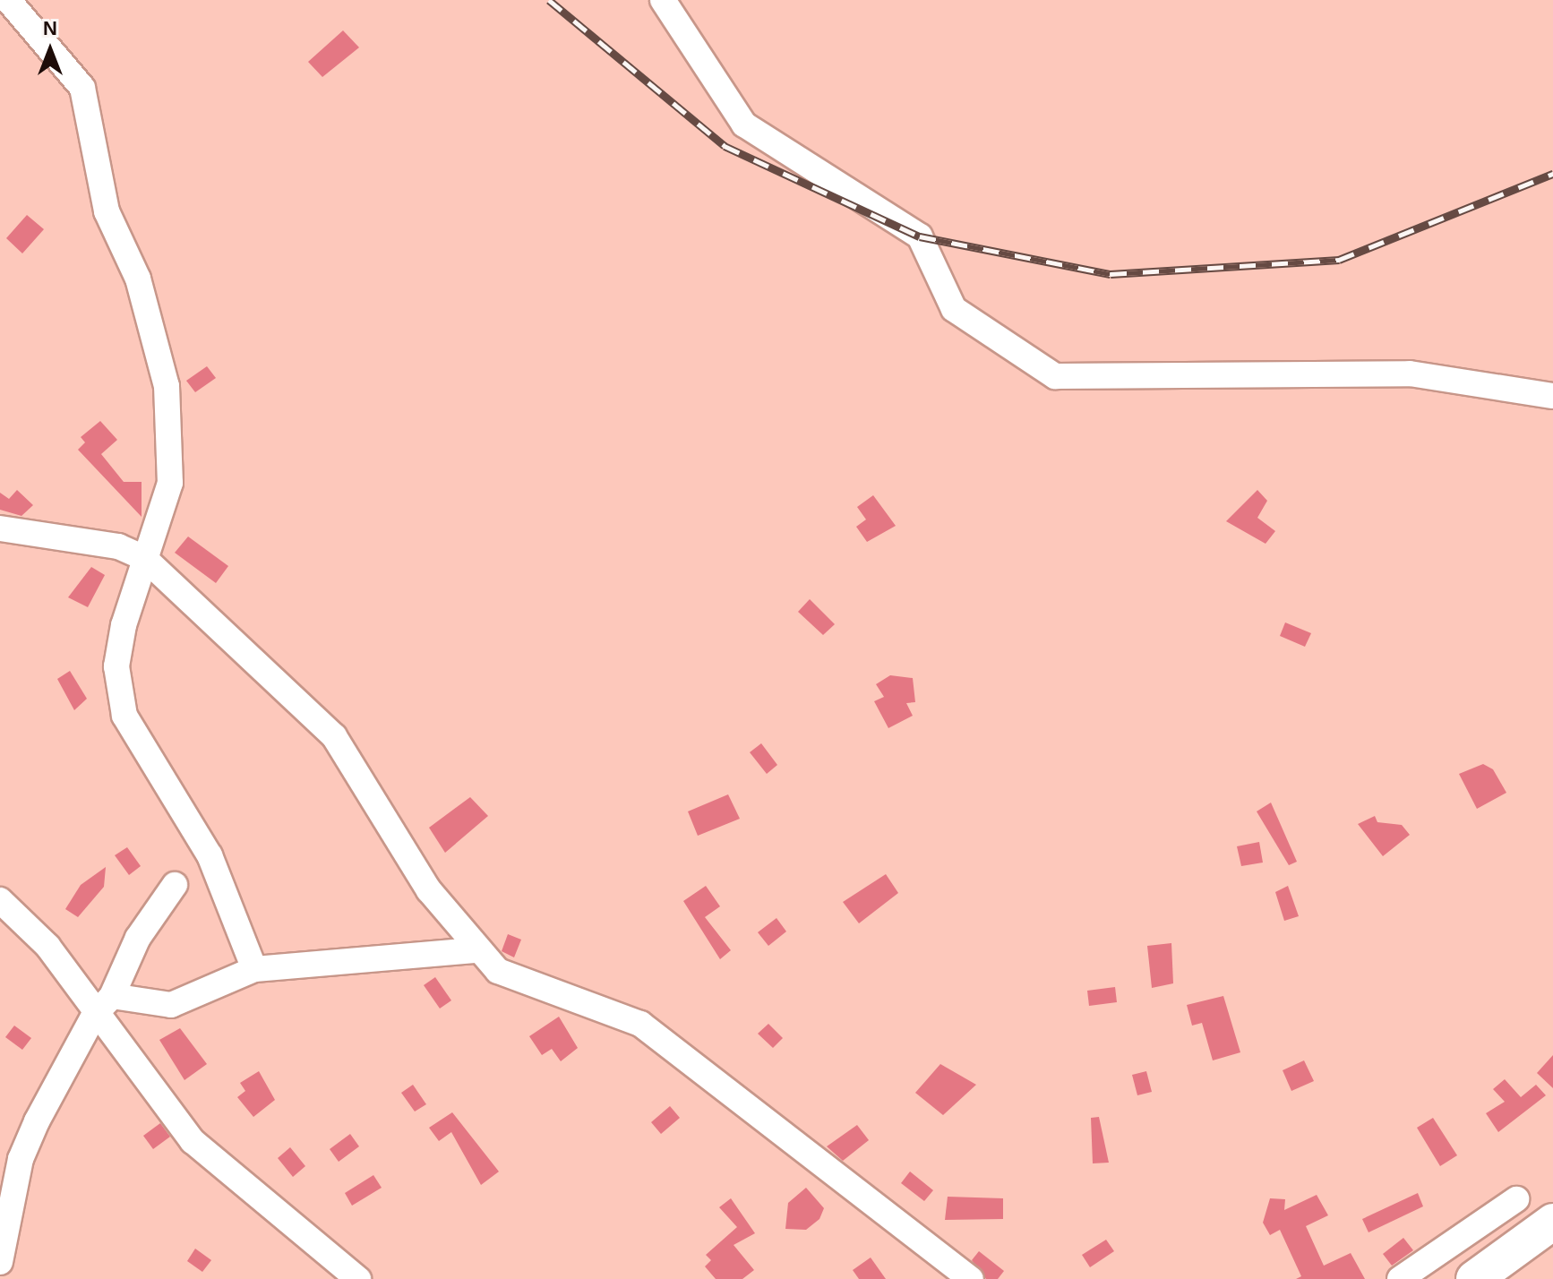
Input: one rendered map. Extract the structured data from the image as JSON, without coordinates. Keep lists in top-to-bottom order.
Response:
{
  "north": "top"
}
